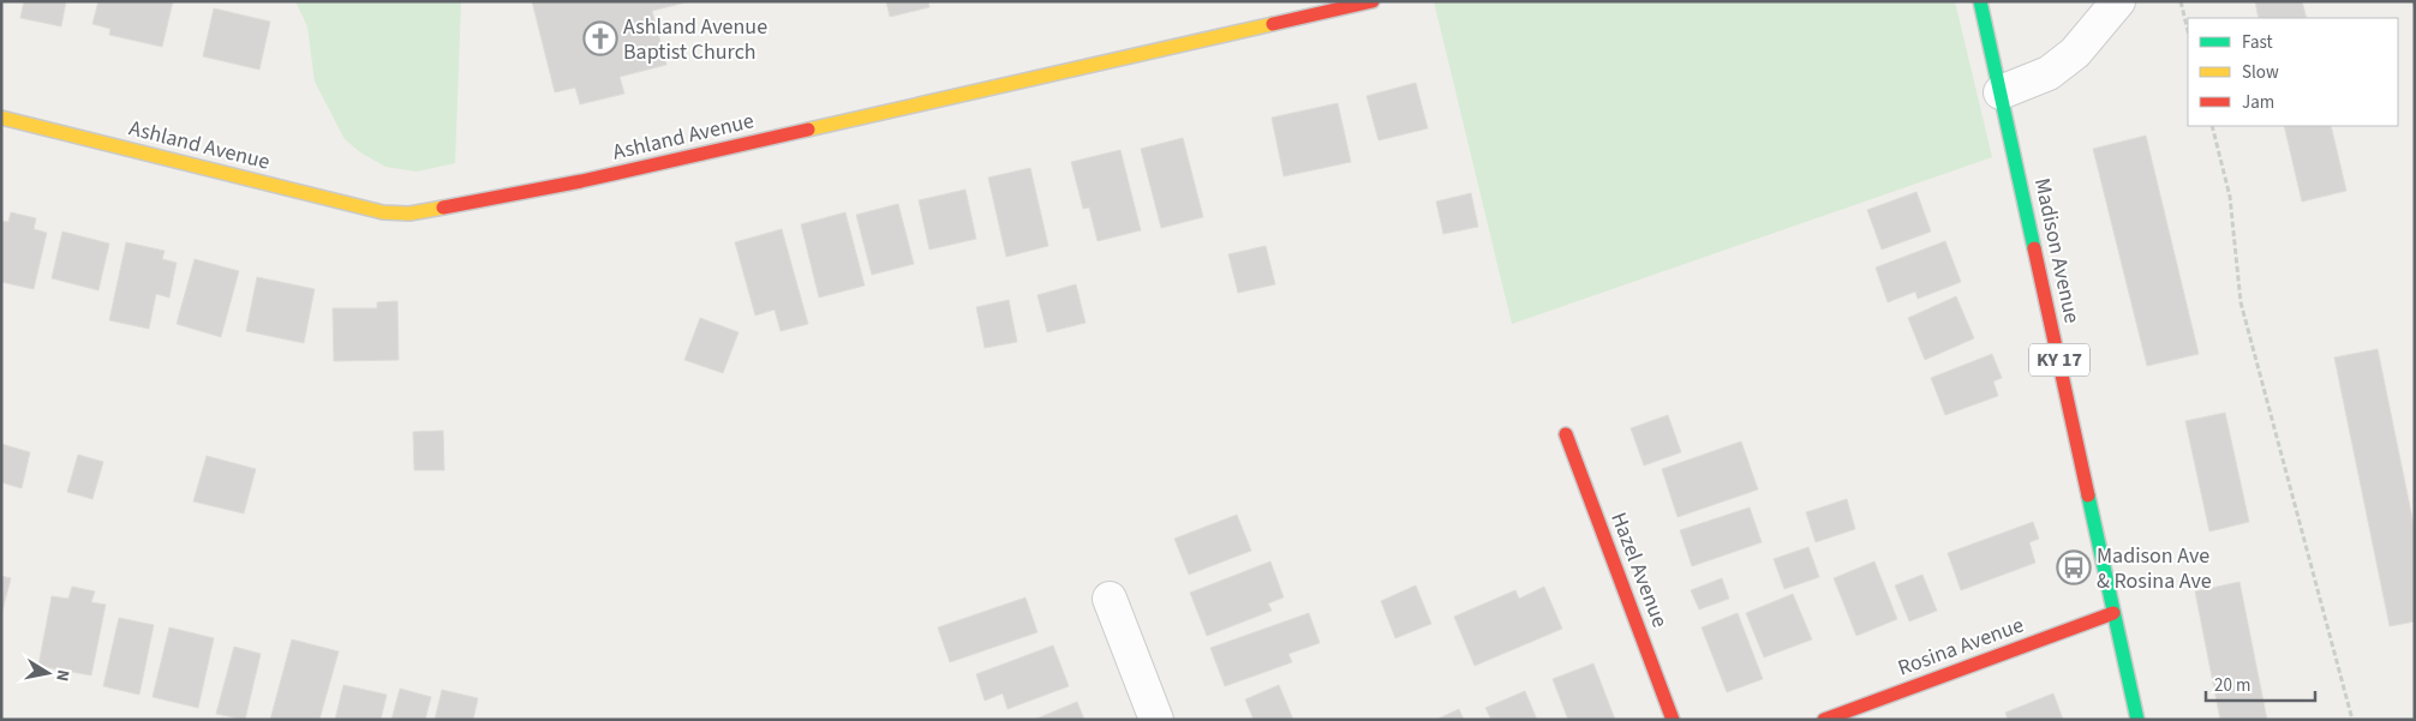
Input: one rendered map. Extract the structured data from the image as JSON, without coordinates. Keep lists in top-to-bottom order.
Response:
{
  "streets": {
    "street": [
      "Ashland Avenue",
      "Madison Avenue",
      "KY 17",
      "Hazel Avenue",
      "Rosina Avenue"
    ]
  },
  "crossings": [
    ["Madison Avenue", "Rosina Avenue"]
  ],
  "places": {
    "church": ["Ashland Avenue Baptist Church"],
    "bus stop": ["Madison Ave & Rosina Ave"]
  },
  "legend": ["Fast", "Slow", "Jam"],
  "scale_bar": "20 m",
  "north": "right"
}
